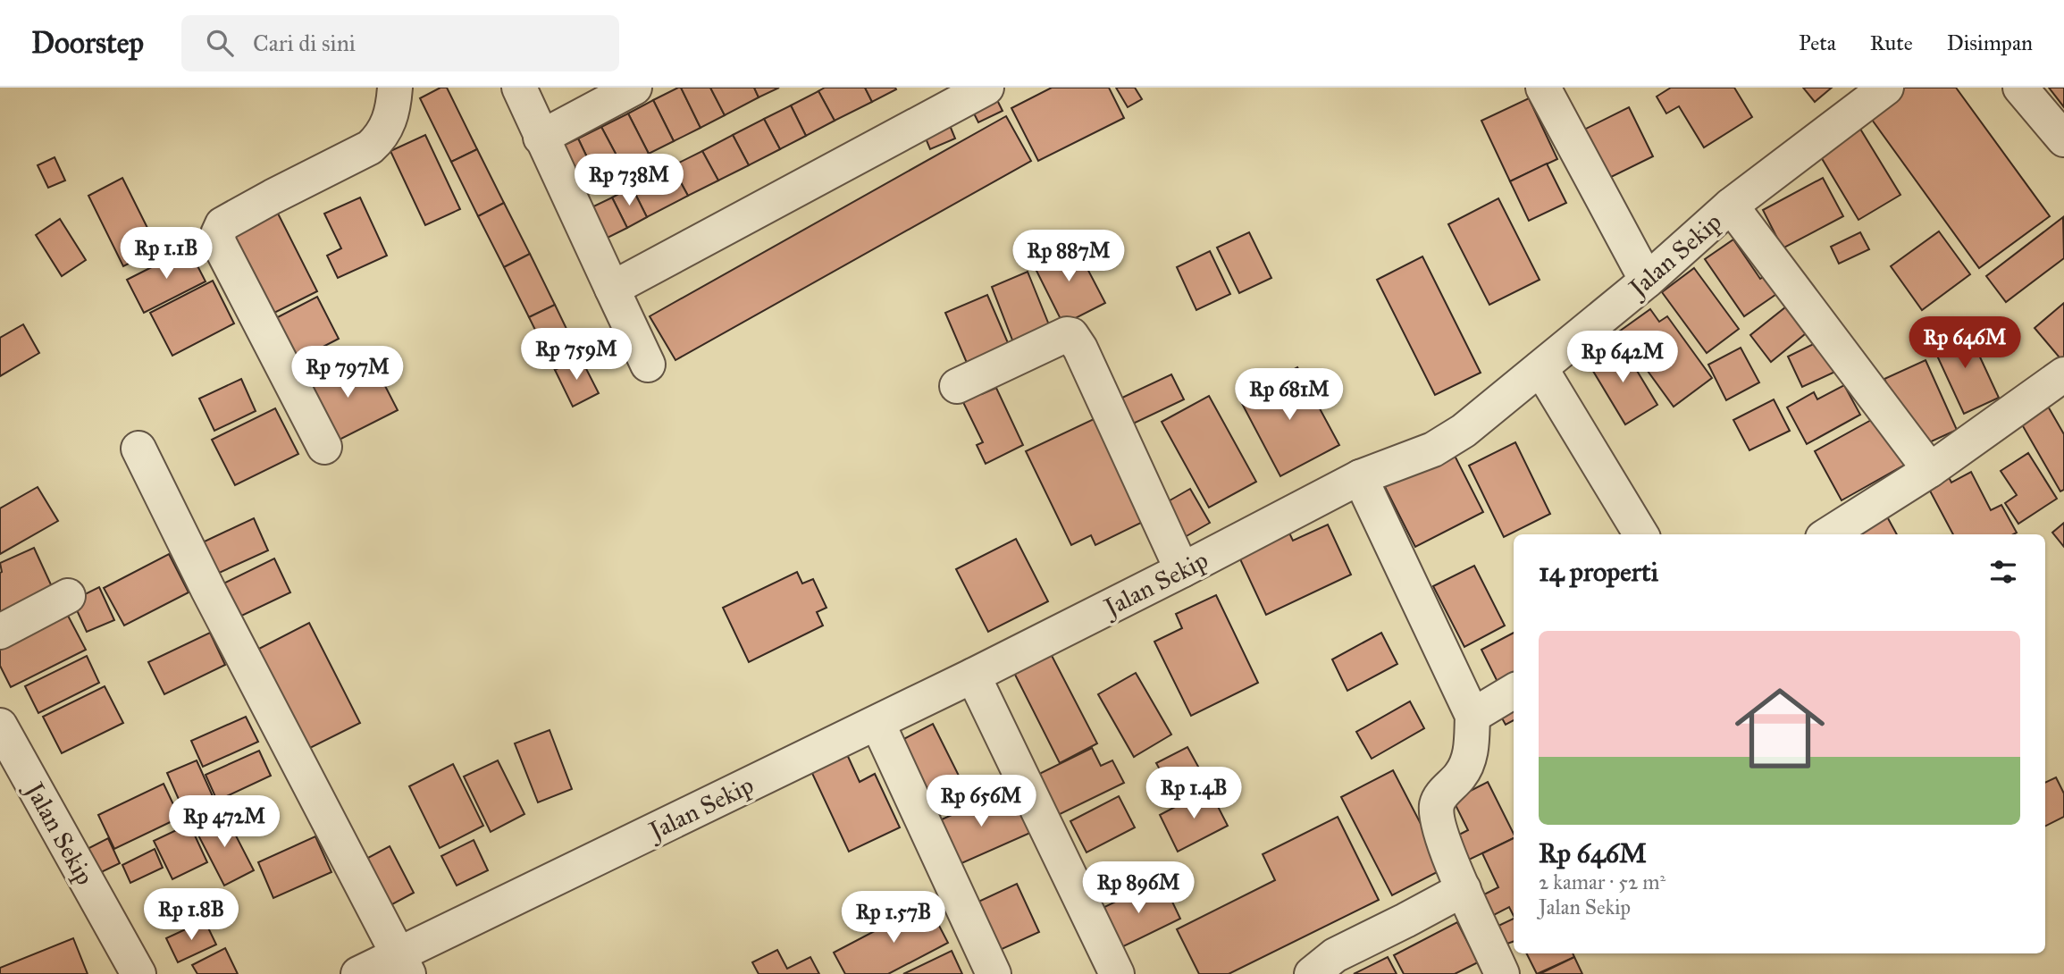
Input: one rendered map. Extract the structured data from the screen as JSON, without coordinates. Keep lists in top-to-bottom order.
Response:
{
  "streets": {
    "street": ["Jalan Sekip"]
  },
  "page": {
    "header": "Doorstep",
    "search": "Cari di sini",
    "nav": ["Peta", "Rute", "Disimpan"],
    "price": [
      "Rp 738M",
      "Rp 1.1B",
      "Rp 887M",
      "Rp 646M",
      "Rp 759M",
      "Rp 642M",
      "Rp 797M",
      "Rp 681M",
      "Rp 1.4B",
      "Rp 656M",
      "Rp 472M",
      "Rp 896M",
      "Rp 1.8B",
      "Rp 1.57B"
    ],
    "heading": "14 properti",
    "list": [
      {
        "name": "Rp 646M",
        "note": "2 kamar · 52 m² · Jalan Sekip"
      }
    ]
  }
}
